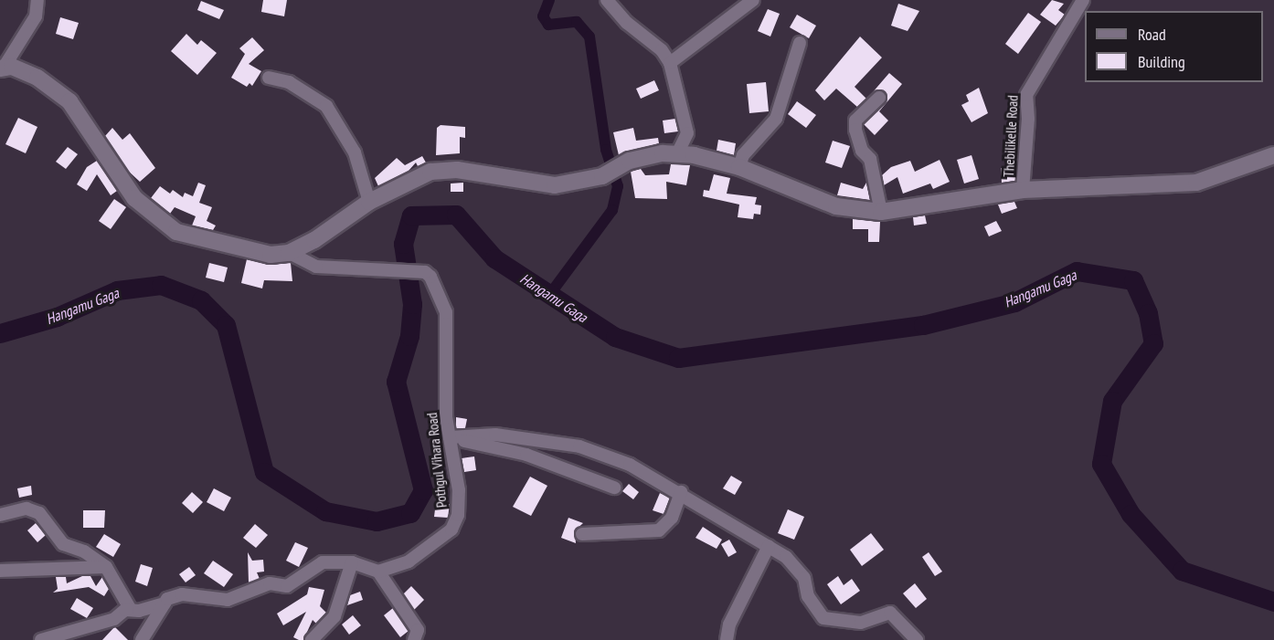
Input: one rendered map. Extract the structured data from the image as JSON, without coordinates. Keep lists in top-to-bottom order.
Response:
{
  "streets": {
    "street": ["Thebilikelle Road", "Pothgul Vihara Road"]
  },
  "water": ["Hangamu Gaga"],
  "legend": ["Road", "Building"]
}
